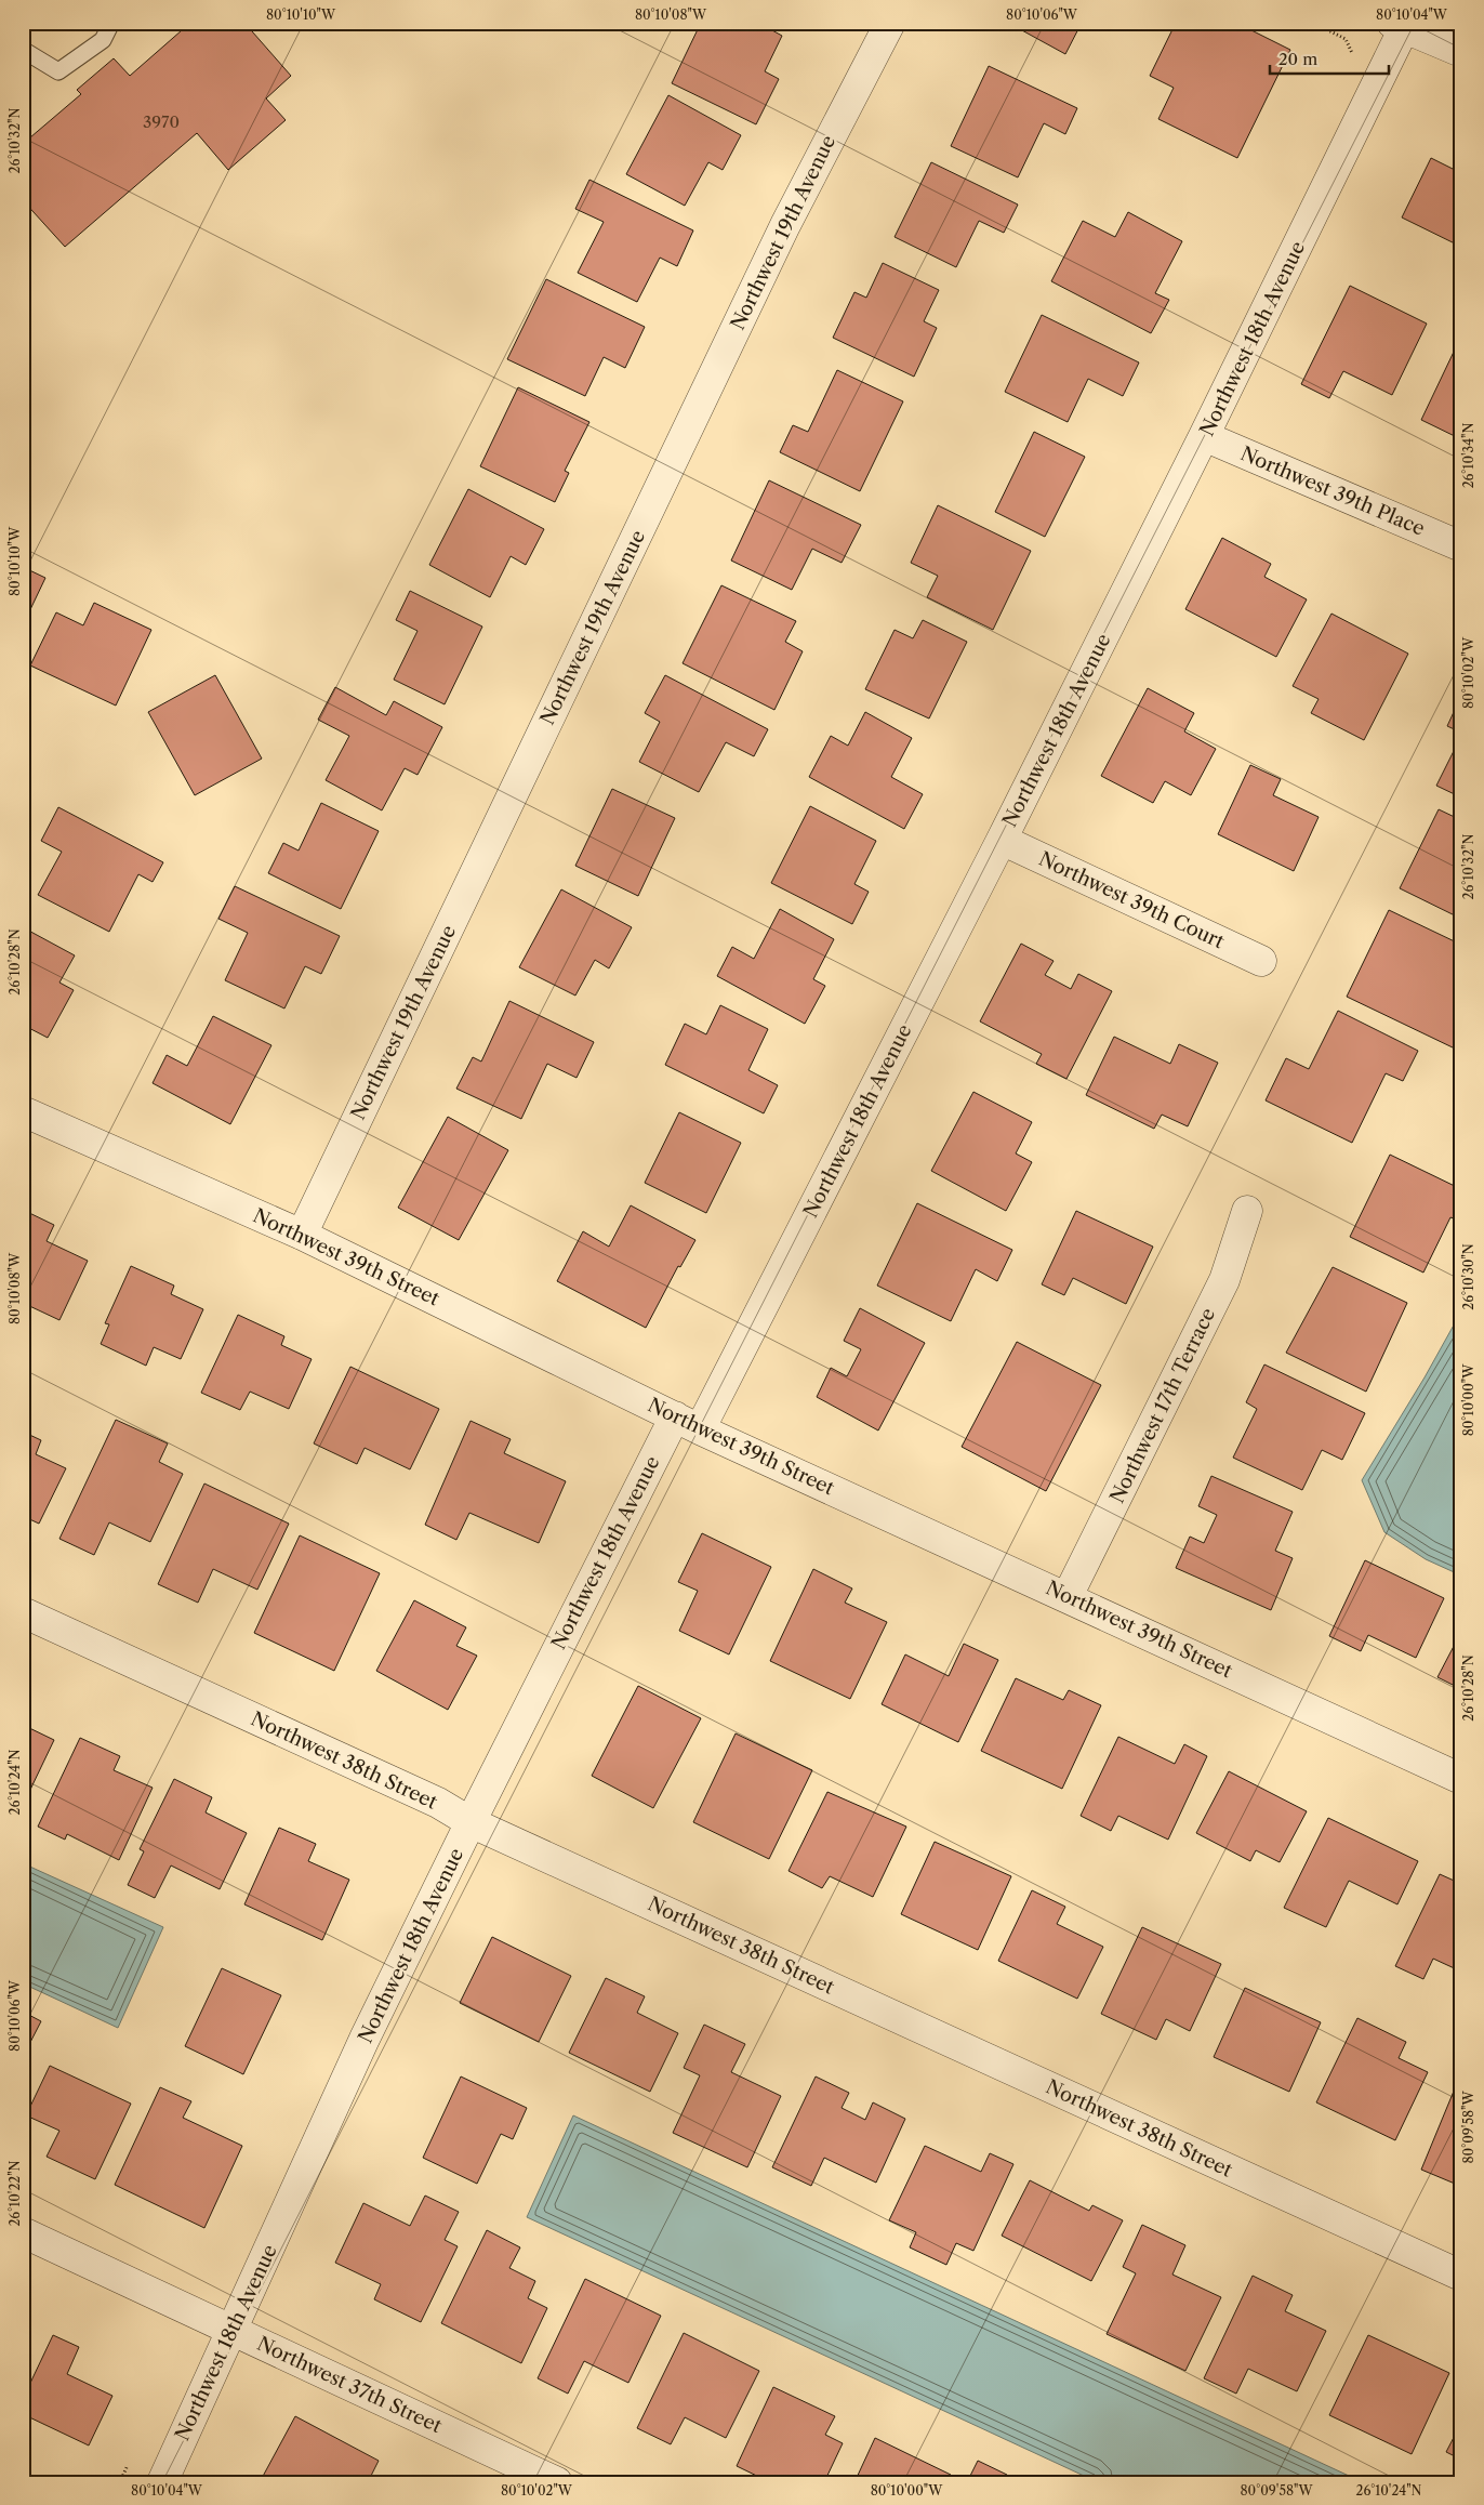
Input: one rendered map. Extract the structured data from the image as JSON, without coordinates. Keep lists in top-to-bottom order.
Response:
{
  "streets": {
    "street": [
      "Northwest 19th Avenue",
      "Northwest 18th Avenue",
      "Northwest 39th Place",
      "Northwest 39th Court",
      "Northwest 39th Street",
      "Northwest 17th Terrace",
      "Northwest 38th Street",
      "Northwest 37th Street"
    ]
  },
  "crossings": [
    ["Northwest 19th Avenue", "Northwest 39th Street"],
    ["Northwest 18th Avenue", "Northwest 39th Place"],
    ["Northwest 18th Avenue", "Northwest 39th Court"],
    ["Northwest 18th Avenue", "Northwest 39th Street"],
    ["Northwest 18th Avenue", "Northwest 38th Street"],
    ["Northwest 18th Avenue", "Northwest 37th Street"],
    ["Northwest 39th Street", "Northwest 17th Terrace"]
  ],
  "house_numbers": ["3970"],
  "scale_bar": "20 m",
  "coordinates": [
    "80°10'10\"W",
    "80°10'08\"W",
    "80°10'06\"W",
    "80°10'04\"W",
    "26°10'32\"N",
    "26°10'34\"N",
    "80°10'02\"W",
    "26°10'28\"N",
    "26°10'30\"N",
    "80°10'00\"W",
    "26°10'24\"N",
    "80°09'58\"W",
    "26°10'22\"N"
  ]
}
